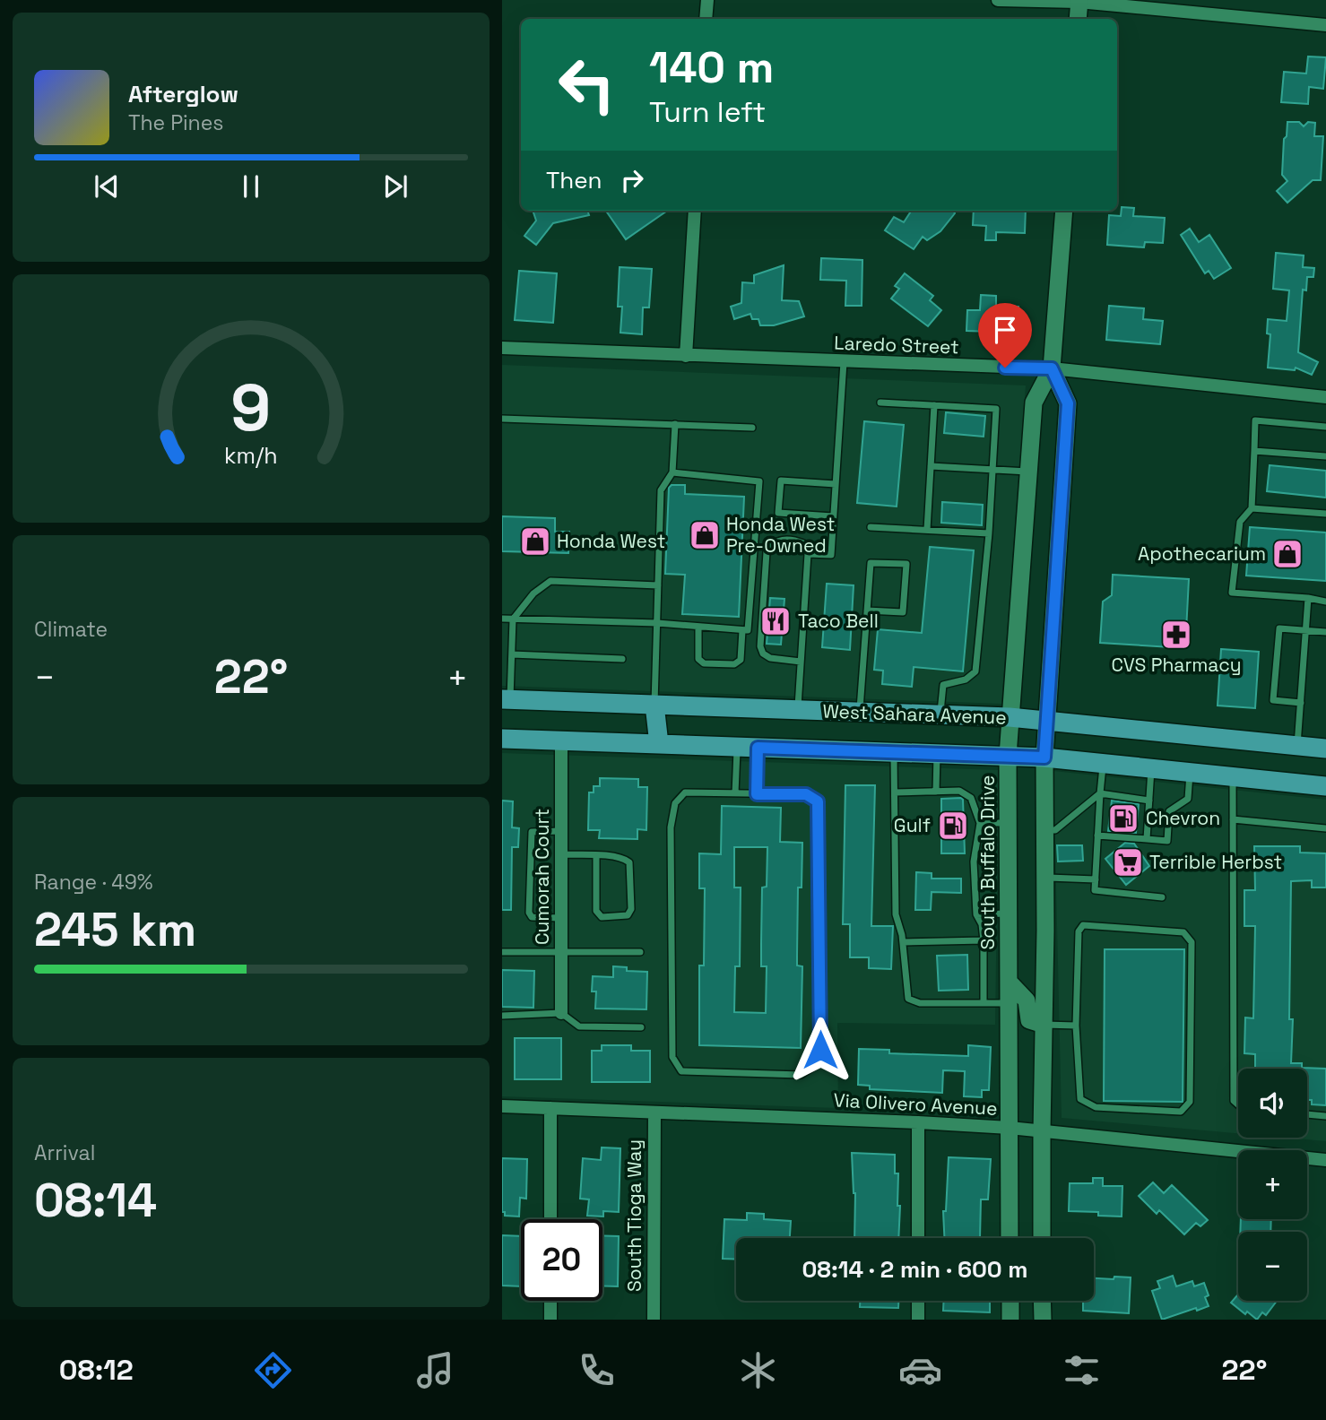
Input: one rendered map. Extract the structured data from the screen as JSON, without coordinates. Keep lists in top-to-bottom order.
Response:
{
  "streets": {
    "main road": ["West Sahara Avenue", "South Buffalo Drive"],
    "street": [
      "Laredo Street",
      "Cumorah Court",
      "Via Olivero Avenue",
      "South Tioga Way"
    ]
  },
  "crossings": [
    ["Laredo Street", "South Buffalo Drive"],
    ["West Sahara Avenue", "South Buffalo Drive"],
    ["West Sahara Avenue", "Cumorah Court"],
    ["South Buffalo Drive", "Via Olivero Avenue"],
    ["Via Olivero Avenue", "South Tioga Way"]
  ],
  "places": {
    "shop": ["Honda West Pre-Owned", "Honda West", "Apothecarium"],
    "restaurant": ["Taco Bell"],
    "pharmacy": ["CVS Pharmacy"],
    "fuel station": ["Chevron", "Gulf"],
    "supermarket": ["Terrible Herbst"]
  },
  "page": {
    "turn": ["140 m", "Turn left"],
    "song": ["Afterglow", "The Pines"],
    "then": "Then",
    "tile": [
      "Climate",
      ["Range · 49%", "245 km"],
      ["Arrival", "08:14"]
    ],
    "heat": ["−", "22°", "+"],
    "map_buttons": ["+", "−"],
    "limit": "20",
    "trip": "08:14 · 2 min · 600 m",
    "tabs": ["08:12", "22°"],
    "gauge": ["9", "km/h"]
  }
}
